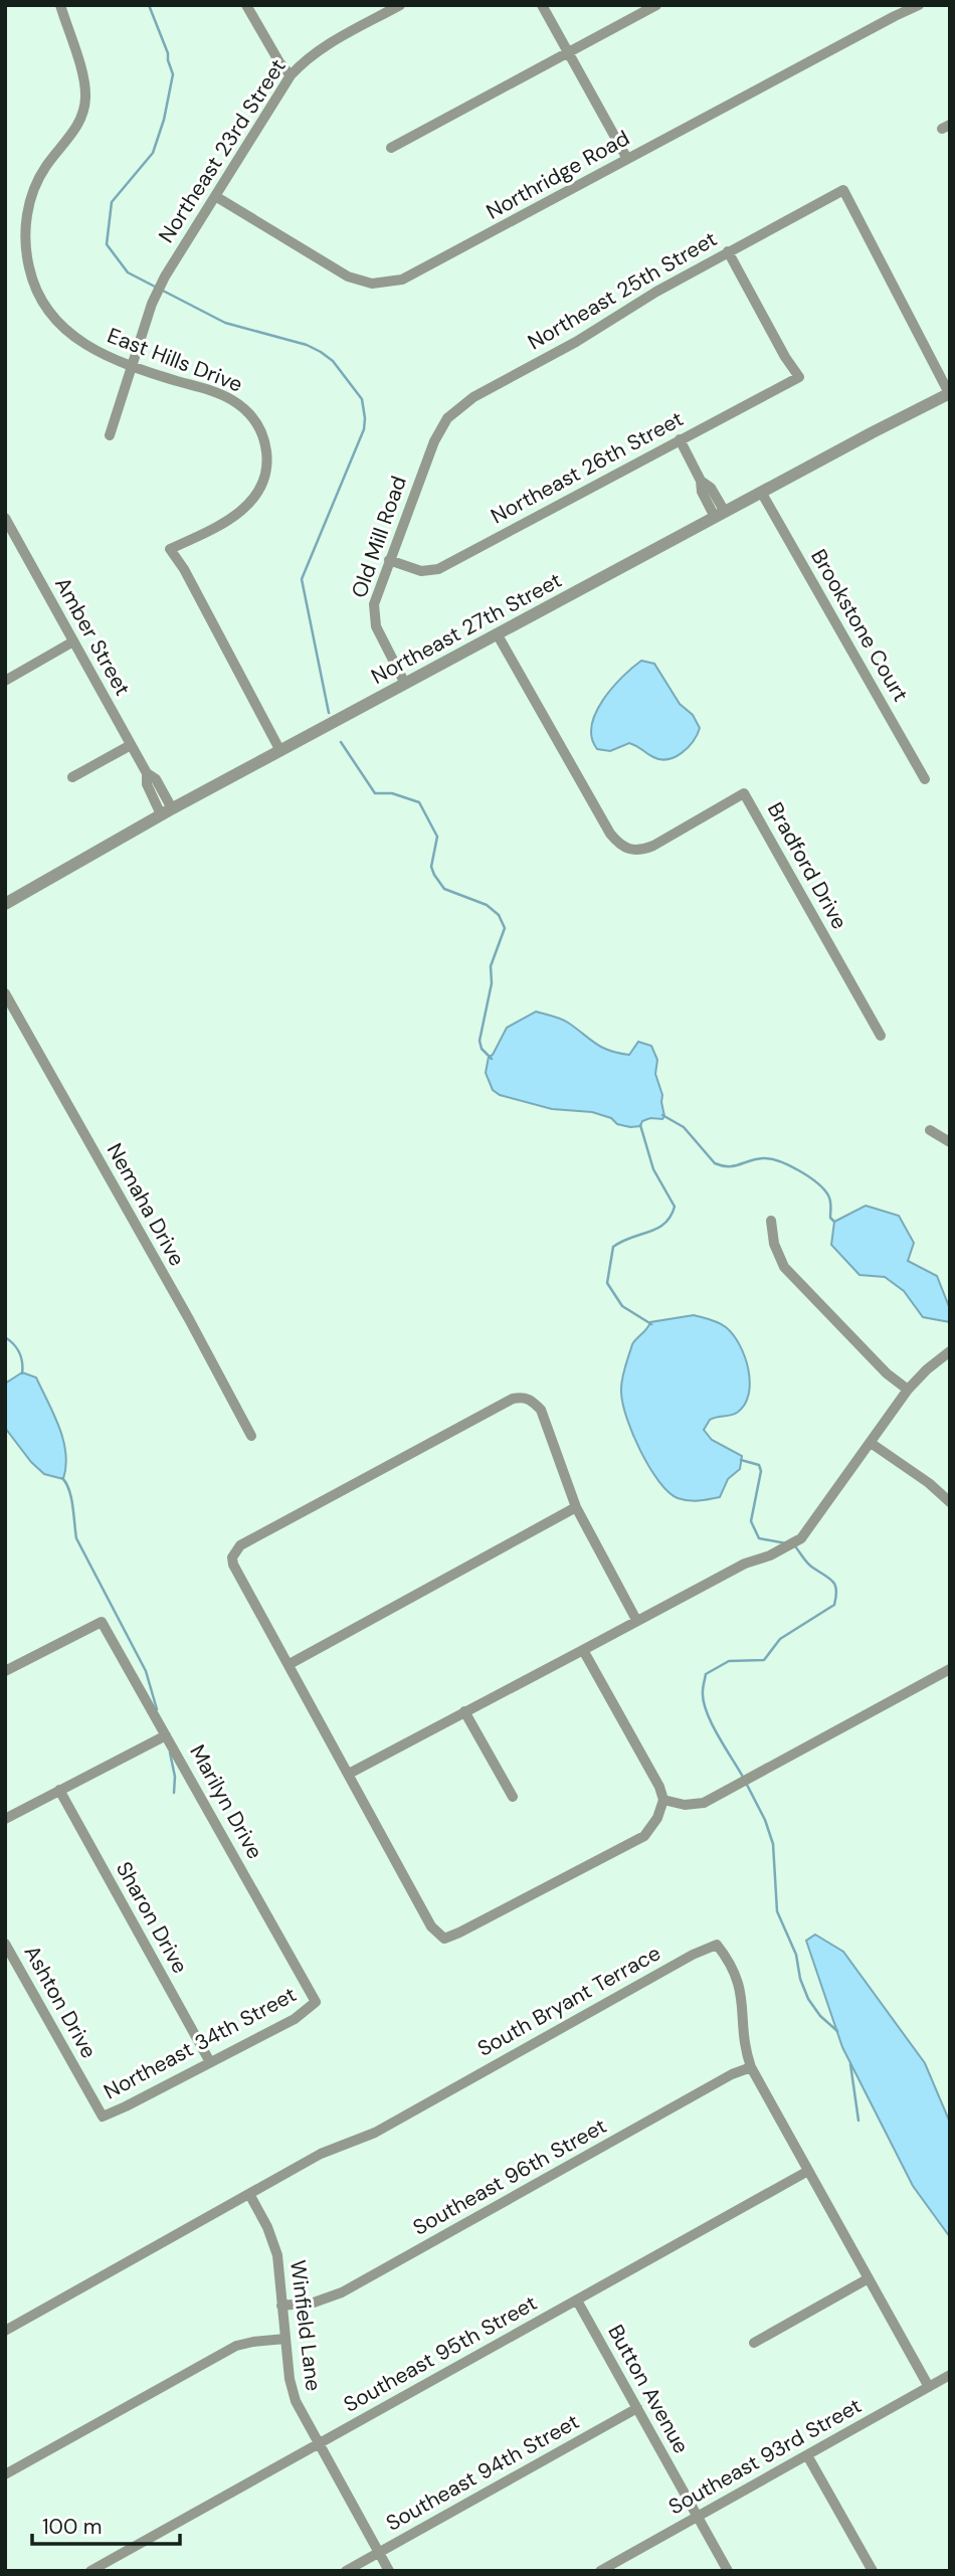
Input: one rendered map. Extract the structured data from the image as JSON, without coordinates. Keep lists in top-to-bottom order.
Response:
{
  "streets": {
    "street": [
      "Northeast 23rd Street",
      "Northridge Road",
      "Northeast 25th Street",
      "East Hills Drive",
      "Northeast 26th Street",
      "Old Mill Road",
      "Brookstone Court",
      "Northeast 27th Street",
      "Amber Street",
      "Bradford Drive",
      "Nemaha Drive",
      "Marilyn Drive",
      "Sharon Drive",
      "South Bryant Terrace",
      "Ashton Drive",
      "Northeast 34th Street",
      "Southeast 96th Street",
      "Winfield Lane",
      "Southeast 95th Street",
      "Button Avenue",
      "Southeast 93rd Street",
      "Southeast 94th Street"
    ]
  },
  "crossings": [
    ["Northeast 23rd Street", "Northridge Road"],
    ["Northeast 23rd Street", "East Hills Drive"],
    ["Northeast 25th Street", "Northeast 26th Street"],
    ["Northeast 25th Street", "Old Mill Road"],
    ["Northeast 25th Street", "Northeast 27th Street"],
    ["East Hills Drive", "Northeast 27th Street"],
    ["Northeast 26th Street", "Old Mill Road"],
    ["Old Mill Road", "Northeast 27th Street"],
    ["Brookstone Court", "Northeast 27th Street"],
    ["Northeast 27th Street", "Amber Street"],
    ["Northeast 27th Street", "Bradford Drive"],
    ["Marilyn Drive", "Northeast 34th Street"],
    ["Sharon Drive", "Northeast 34th Street"],
    ["South Bryant Terrace", "Southeast 96th Street"],
    ["South Bryant Terrace", "Winfield Lane"],
    ["South Bryant Terrace", "Southeast 95th Street"],
    ["South Bryant Terrace", "Southeast 93rd Street"],
    ["Ashton Drive", "Northeast 34th Street"],
    ["Southeast 96th Street", "Winfield Lane"],
    ["Winfield Lane", "Southeast 95th Street"],
    ["Winfield Lane", "Southeast 94th Street"],
    ["Southeast 95th Street", "Button Avenue"],
    ["Button Avenue", "Southeast 93rd Street"],
    ["Button Avenue", "Southeast 94th Street"]
  ],
  "scale_bar": "100 m"
}
